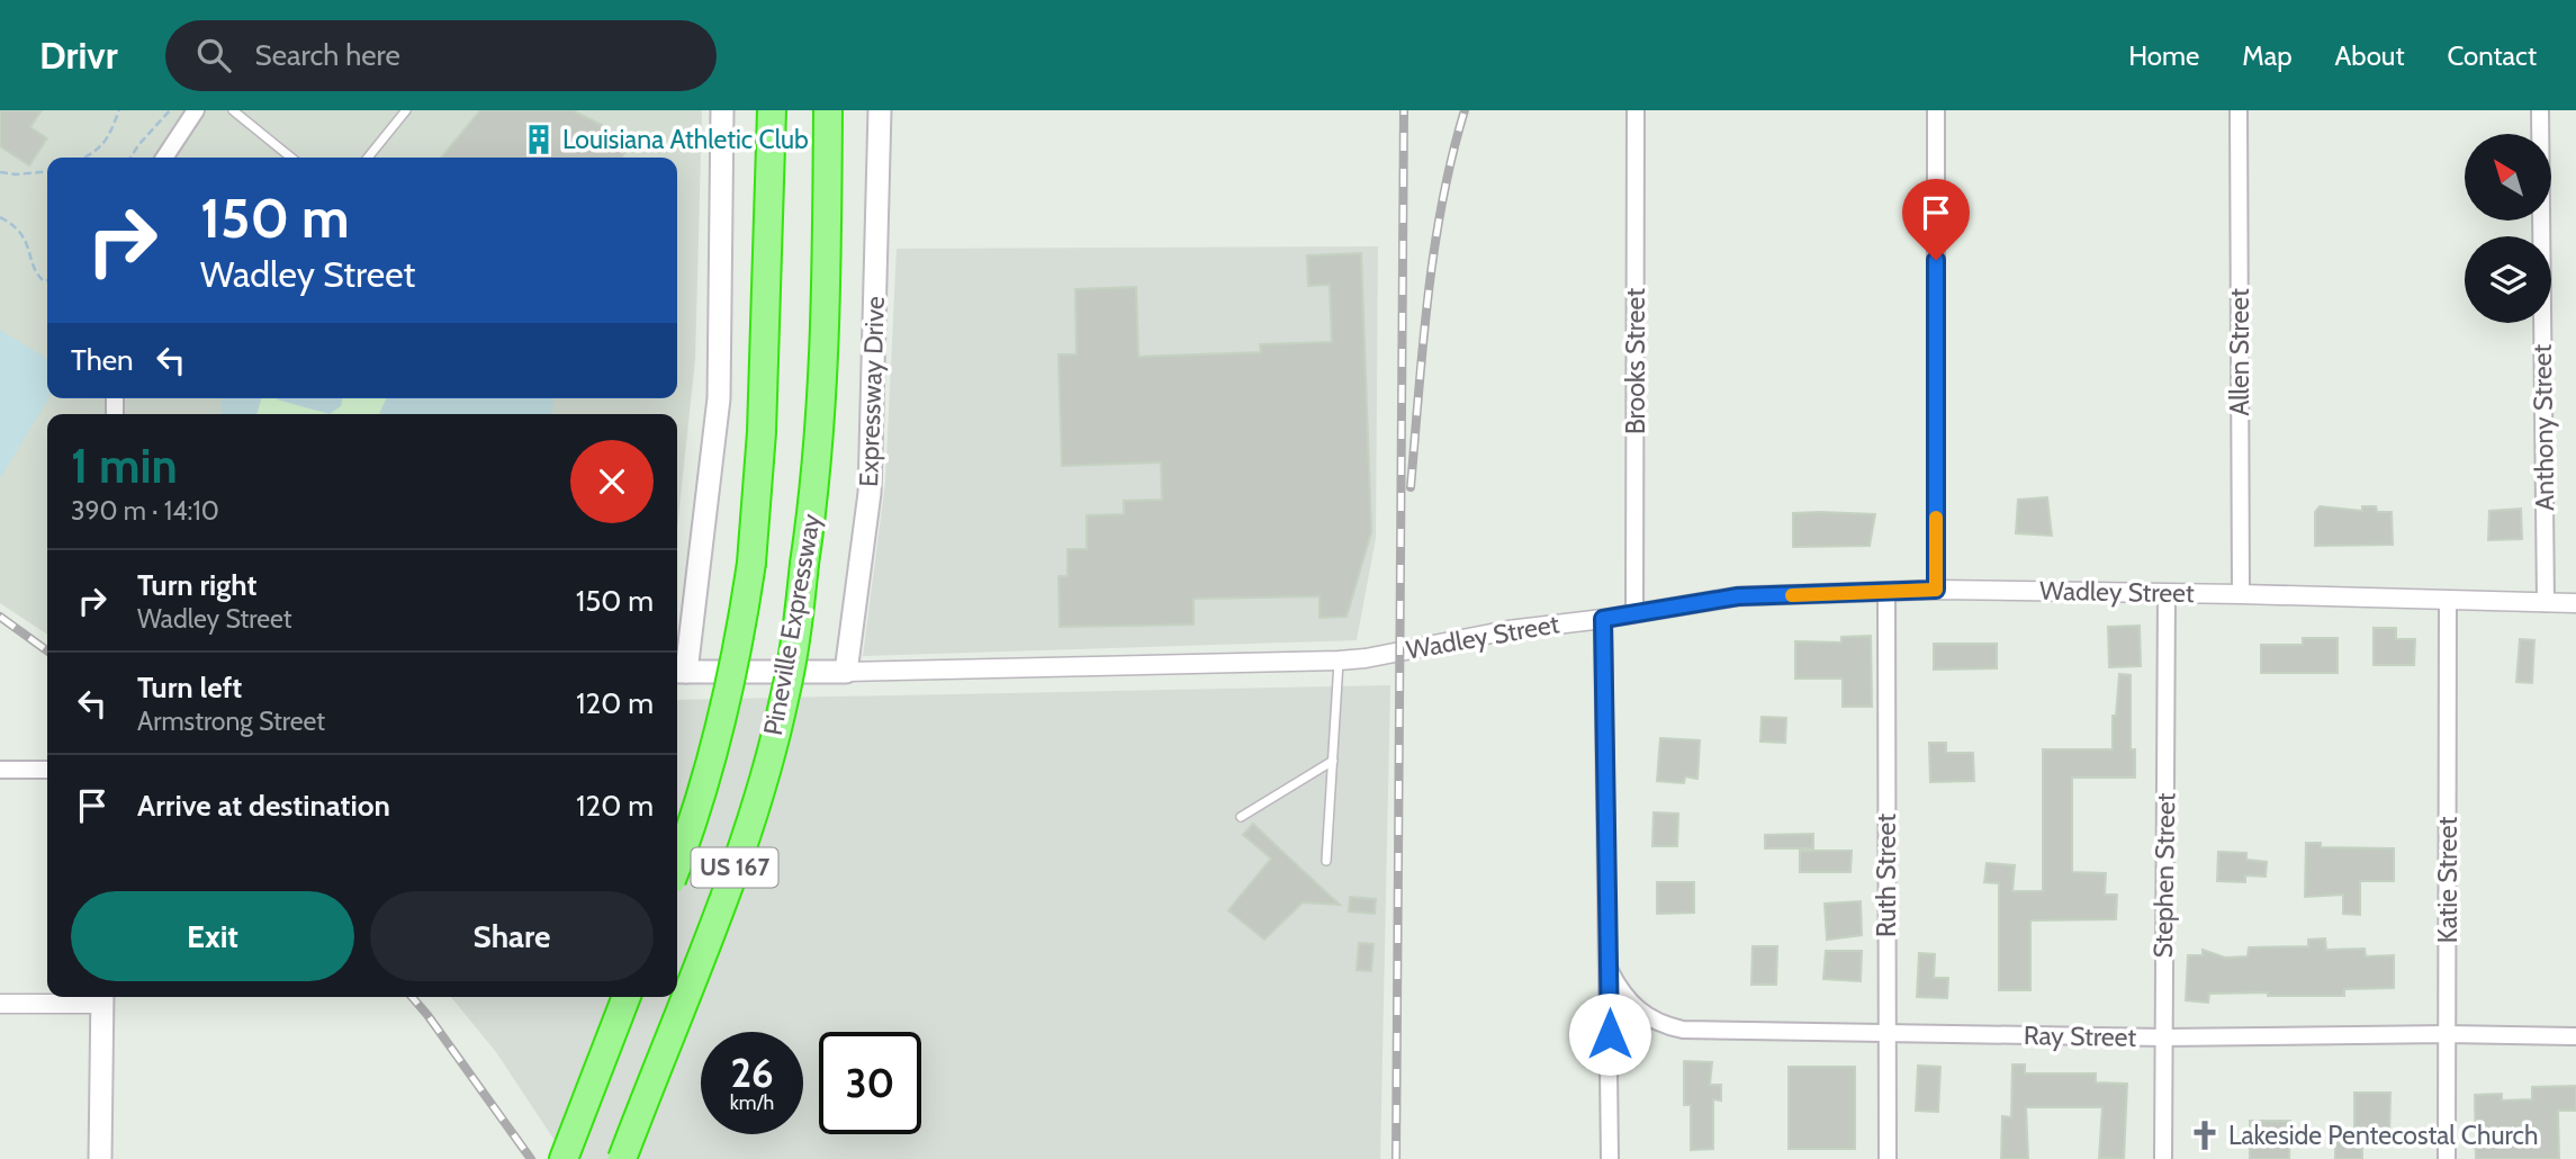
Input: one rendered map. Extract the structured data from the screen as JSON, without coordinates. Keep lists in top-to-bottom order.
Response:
{
  "streets": {
    "highway": ["Pineville Expressway", "US 167"],
    "main road": ["Expressway Drive", "Wadley Street"],
    "street": [
      "Allen Street",
      "Brooks Street",
      "Anthony Street",
      "Ruth Street",
      "Stephen Street",
      "Katie Street",
      "Ray Street"
    ]
  },
  "crossings": [
    ["Allen Street", "Wadley Street"],
    ["Brooks Street", "Wadley Street"],
    ["Expressway Drive", "Wadley Street"],
    ["Anthony Street", "Wadley Street"],
    ["Wadley Street", "Ruth Street"],
    ["Wadley Street", "Stephen Street"],
    ["Wadley Street", "Katie Street"],
    ["Ruth Street", "Ray Street"],
    ["Stephen Street", "Ray Street"],
    ["Katie Street", "Ray Street"]
  ],
  "places": {
    "building": ["Louisiana Athletic Club"],
    "church": ["Lakeside Pentecostal Church"]
  },
  "north": "top left",
  "page": {
    "header": "Drivr",
    "search": "Search here",
    "nav": [
      "Home",
      "Map",
      "About",
      "Contact"
    ],
    "turn": ["150 m", "Wadley Street"],
    "then": "Then",
    "heading": ["1 min", "390 m · 14:10"],
    "list": [
      {
        "name": "Turn right",
        "note": "Wadley Street",
        "value": "150 m"
      },
      {
        "name": "Turn left",
        "note": "Armstrong Street",
        "value": "120 m"
      },
      {
        "name": "Arrive at destination",
        "value": "120 m"
      }
    ],
    "buttons": ["Exit", "Share"],
    "speed": "26 km/h",
    "limit": "30"
  }
}
